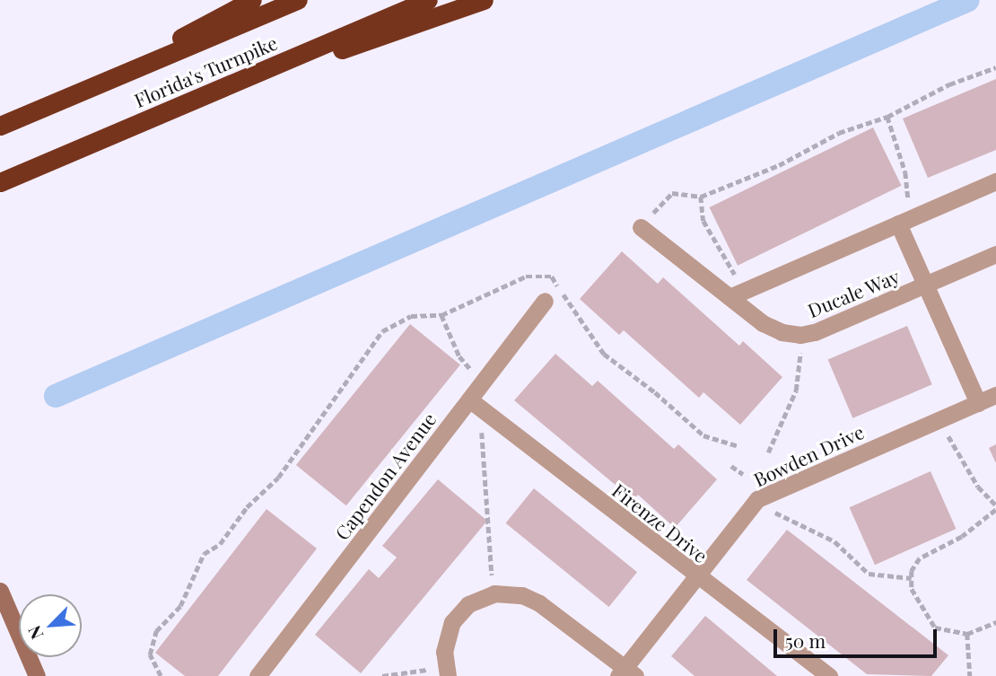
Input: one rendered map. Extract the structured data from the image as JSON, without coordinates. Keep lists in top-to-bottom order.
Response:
{
  "streets": {
    "highway": ["Florida's Turnpike"],
    "street": [
      "Ducale Way",
      "Bowden Drive",
      "Capendon Avenue",
      "Firenze Drive"
    ]
  },
  "crossings": [
    ["Bowden Drive", "Firenze Drive"],
    ["Capendon Avenue", "Firenze Drive"]
  ],
  "scale_bar": "50 m",
  "north": "bottom left"
}
